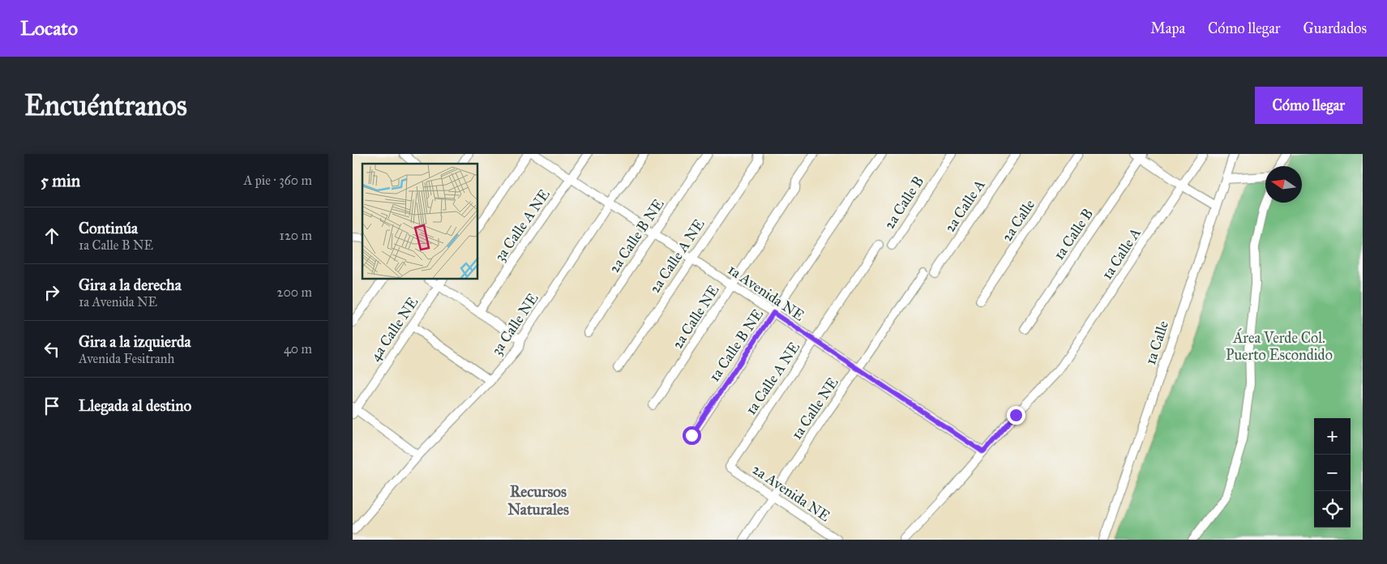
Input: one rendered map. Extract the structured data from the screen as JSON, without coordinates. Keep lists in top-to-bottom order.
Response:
{
  "streets": {
    "street": [
      "2a Calle B",
      "2a Calle A",
      "2a Calle",
      "3a Calle A NE",
      "1a Calle B",
      "2a Calle B NE",
      "1a Calle A",
      "2a Calle A NE",
      "1a Avenida NE",
      "2a Calle NE",
      "3a Calle NE",
      "4a Calle NE",
      "1a Calle",
      "1a Calle B NE",
      "1a Calle A NE",
      "1a Calle NE",
      "2a Avenida NE"
    ]
  },
  "crossings": [
    ["3a Calle A NE", "1a Avenida NE"],
    ["2a Calle B NE", "1a Avenida NE"],
    ["1a Calle A", "1a Avenida NE"],
    ["2a Calle A NE", "1a Avenida NE"],
    ["1a Avenida NE", "2a Calle NE"],
    ["1a Avenida NE", "3a Calle NE"],
    ["1a Avenida NE", "1a Calle B NE"],
    ["1a Avenida NE", "1a Calle A NE"],
    ["1a Avenida NE", "1a Calle NE"],
    ["1a Calle A NE", "2a Avenida NE"],
    ["1a Calle NE", "2a Avenida NE"]
  ],
  "districts": ["Recursos Naturales"],
  "parks": ["Área Verde Col. Puerto Escondido"],
  "north": "left",
  "page": {
    "header": "Locato",
    "nav": ["Mapa", "Cómo llegar", "Guardados"],
    "buttons": "Cómo llegar",
    "title": "Encuéntranos",
    "heading": ["5 min", "A pie · 360 m"],
    "list": [
      ["Continúa", "1a Calle B NE", "120 m"],
      ["Gira a la derecha", "1a Avenida NE", "200 m"],
      ["Gira a la izquierda", "Avenida Fesitranh", "40 m"],
      "Llegada al destino"
    ],
    "map_buttons": ["+", "−"]
  }
}
